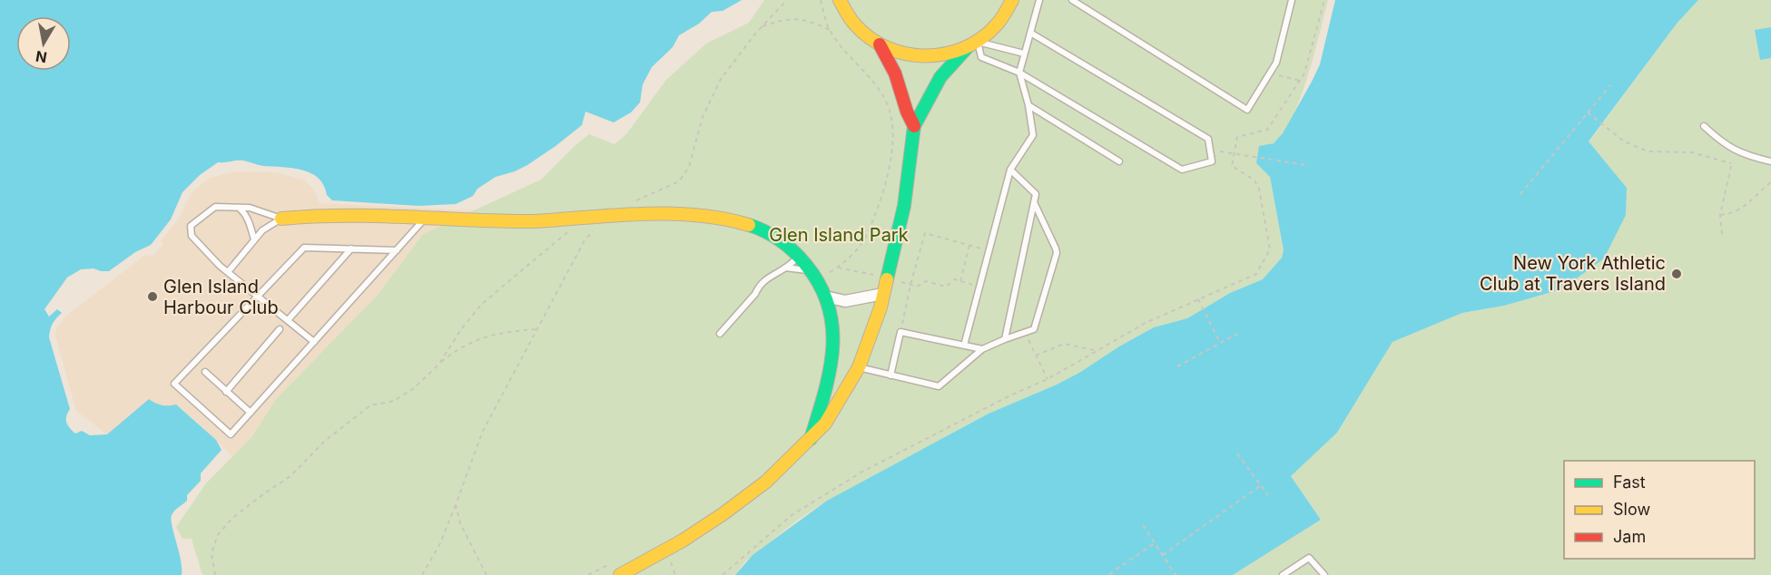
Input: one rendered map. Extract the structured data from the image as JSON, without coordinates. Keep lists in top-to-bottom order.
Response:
{
  "parks": ["Glen Island Park"],
  "places": ["New York Athletic Club at Travers Island", "Glen Island Harbour Club"],
  "legend": ["Fast", "Slow", "Jam"],
  "north": "bottom"
}
